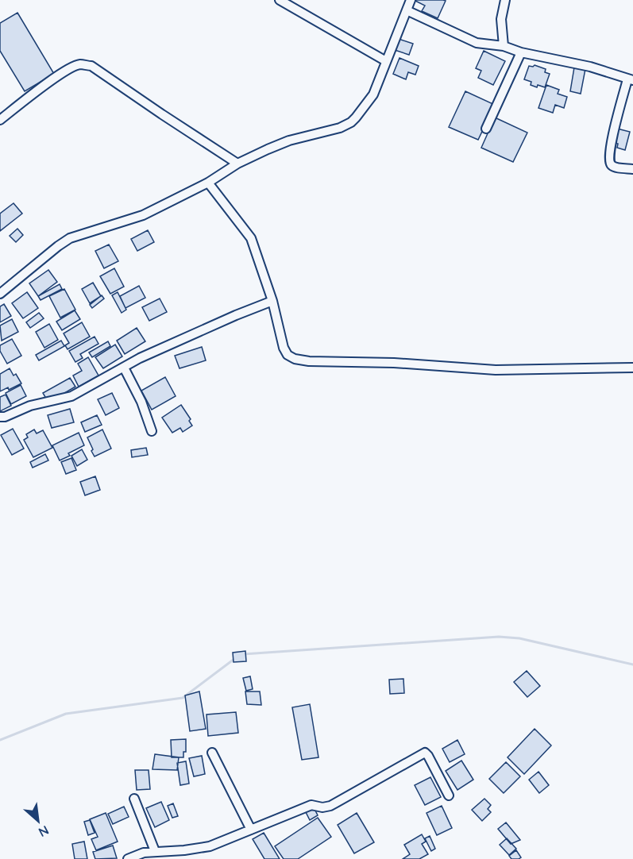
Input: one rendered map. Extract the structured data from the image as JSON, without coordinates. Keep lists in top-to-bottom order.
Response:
{
  "north": "bottom right"
}
